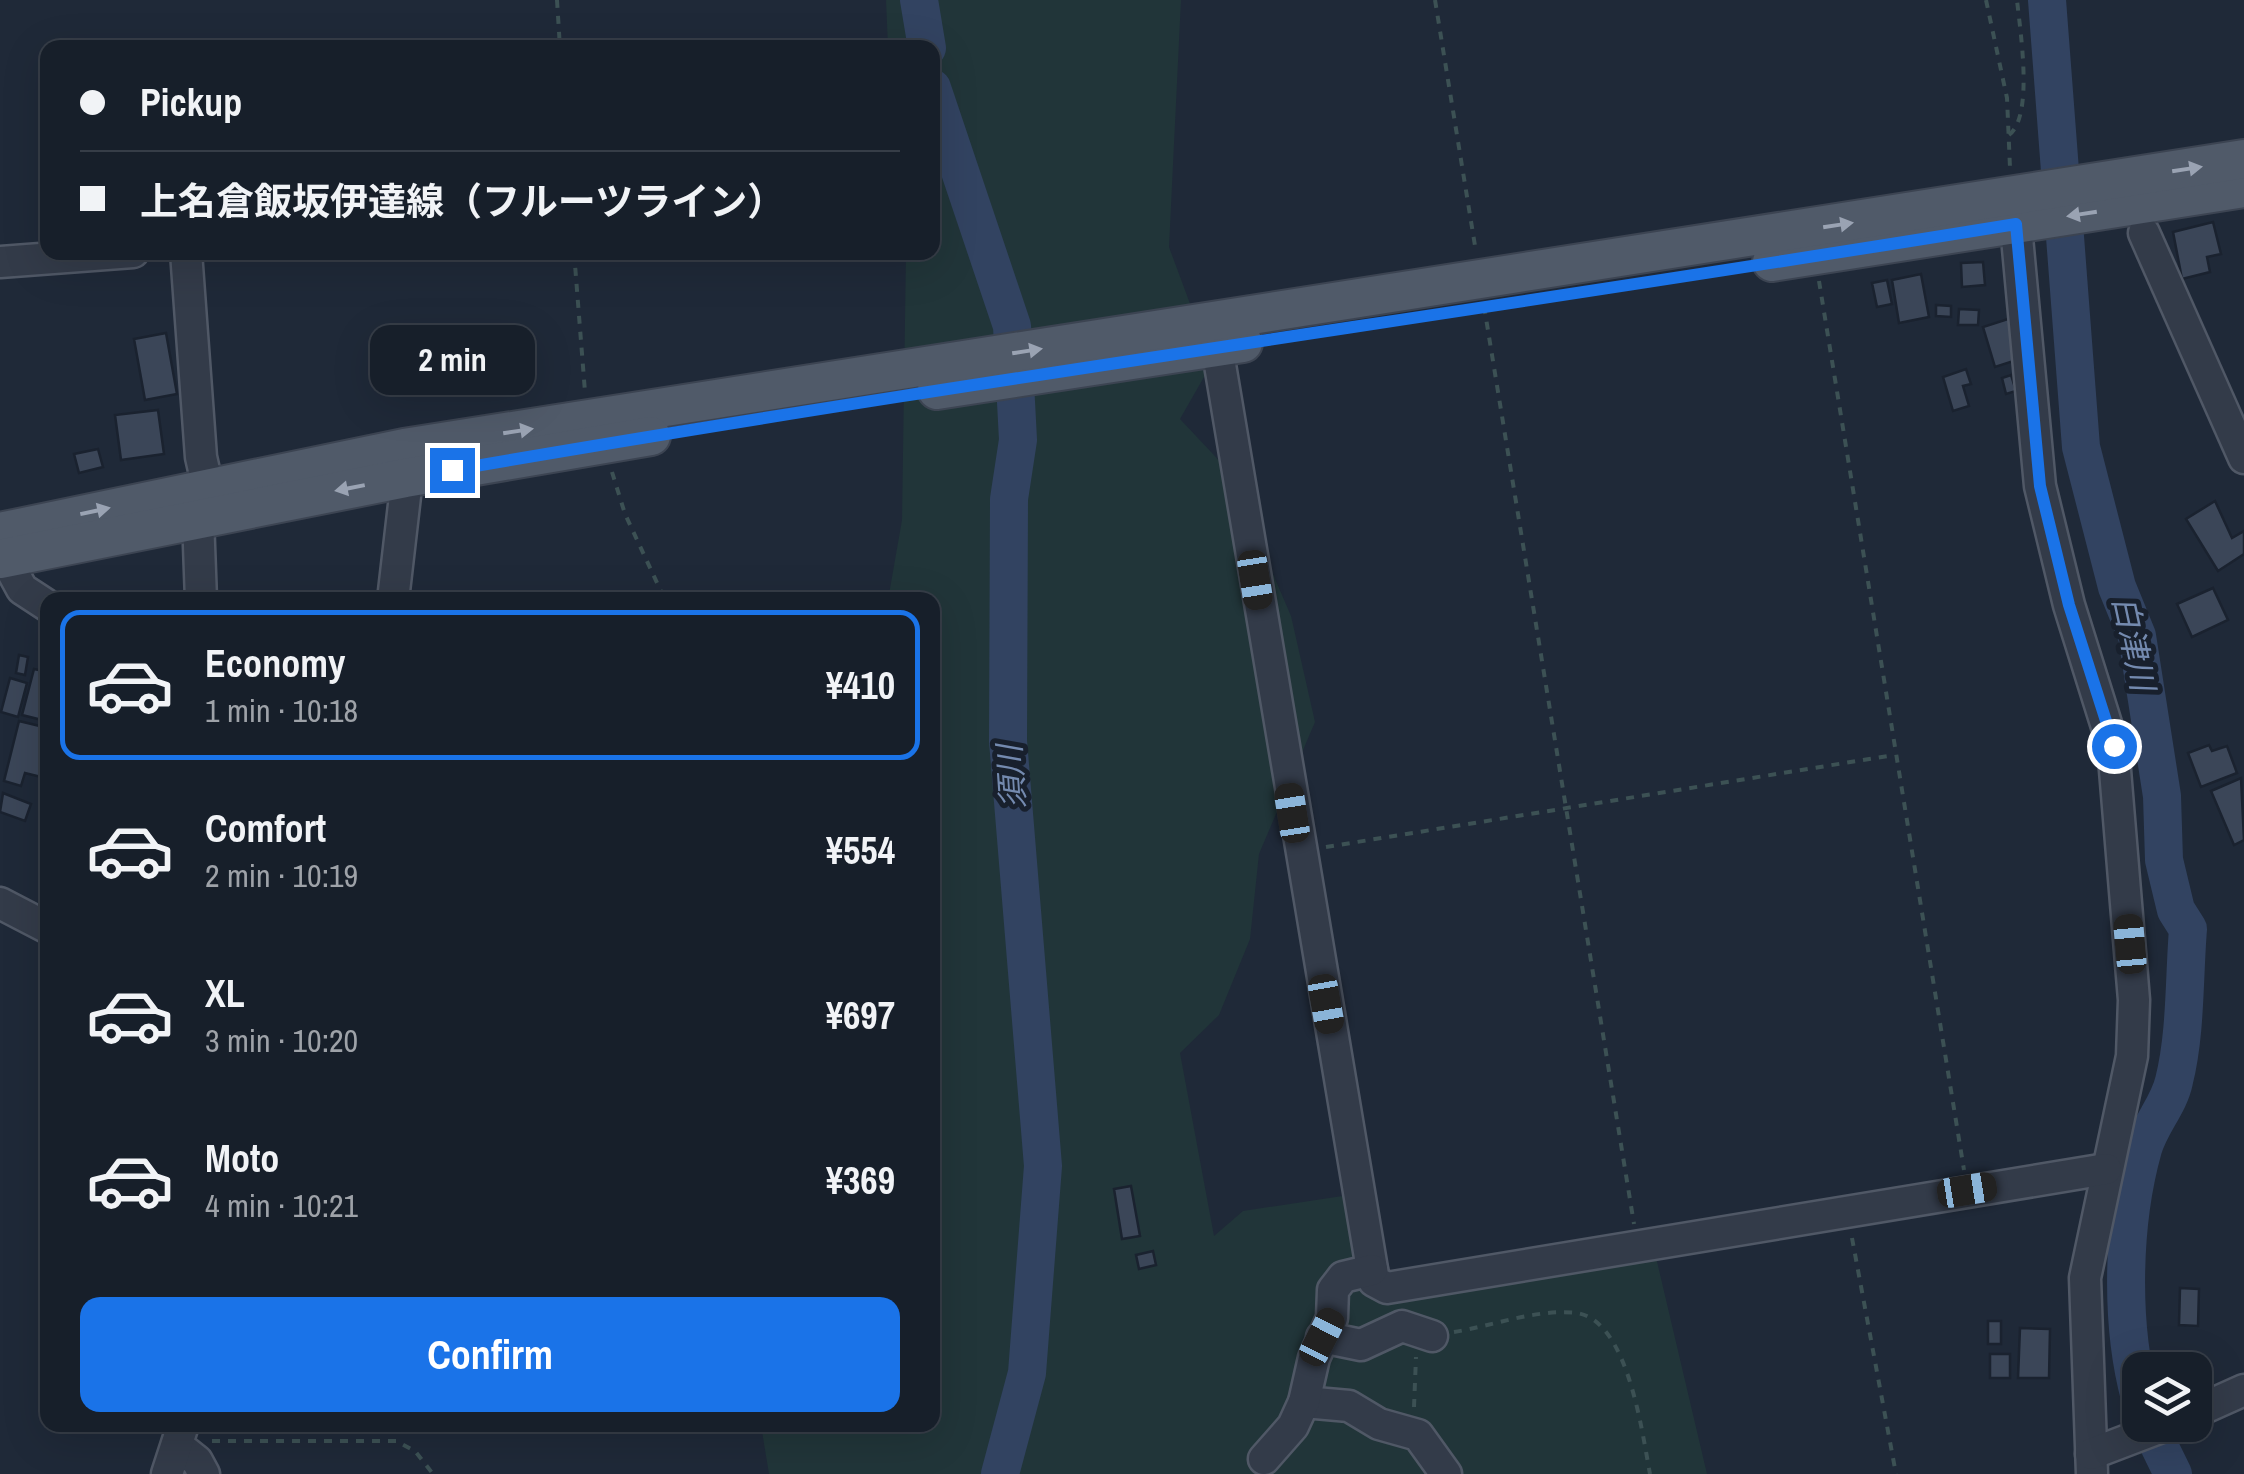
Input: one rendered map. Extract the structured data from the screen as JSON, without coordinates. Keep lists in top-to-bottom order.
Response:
{
  "water": ["白津川", "須川"],
  "page": {
    "banner": ["Pickup", "上名倉飯坂伊達線（フルーツライン）"],
    "bubble": "2 min",
    "list": [
      {
        "name": "Economy",
        "note": "1 min · 10:18",
        "value": "¥410"
      },
      {
        "name": "Comfort",
        "note": "2 min · 10:19",
        "value": "¥554"
      },
      {
        "name": "XL",
        "note": "3 min · 10:20",
        "value": "¥697"
      },
      {
        "name": "Moto",
        "note": "4 min · 10:21",
        "value": "¥369"
      }
    ],
    "buttons": "Confirm"
  }
}
